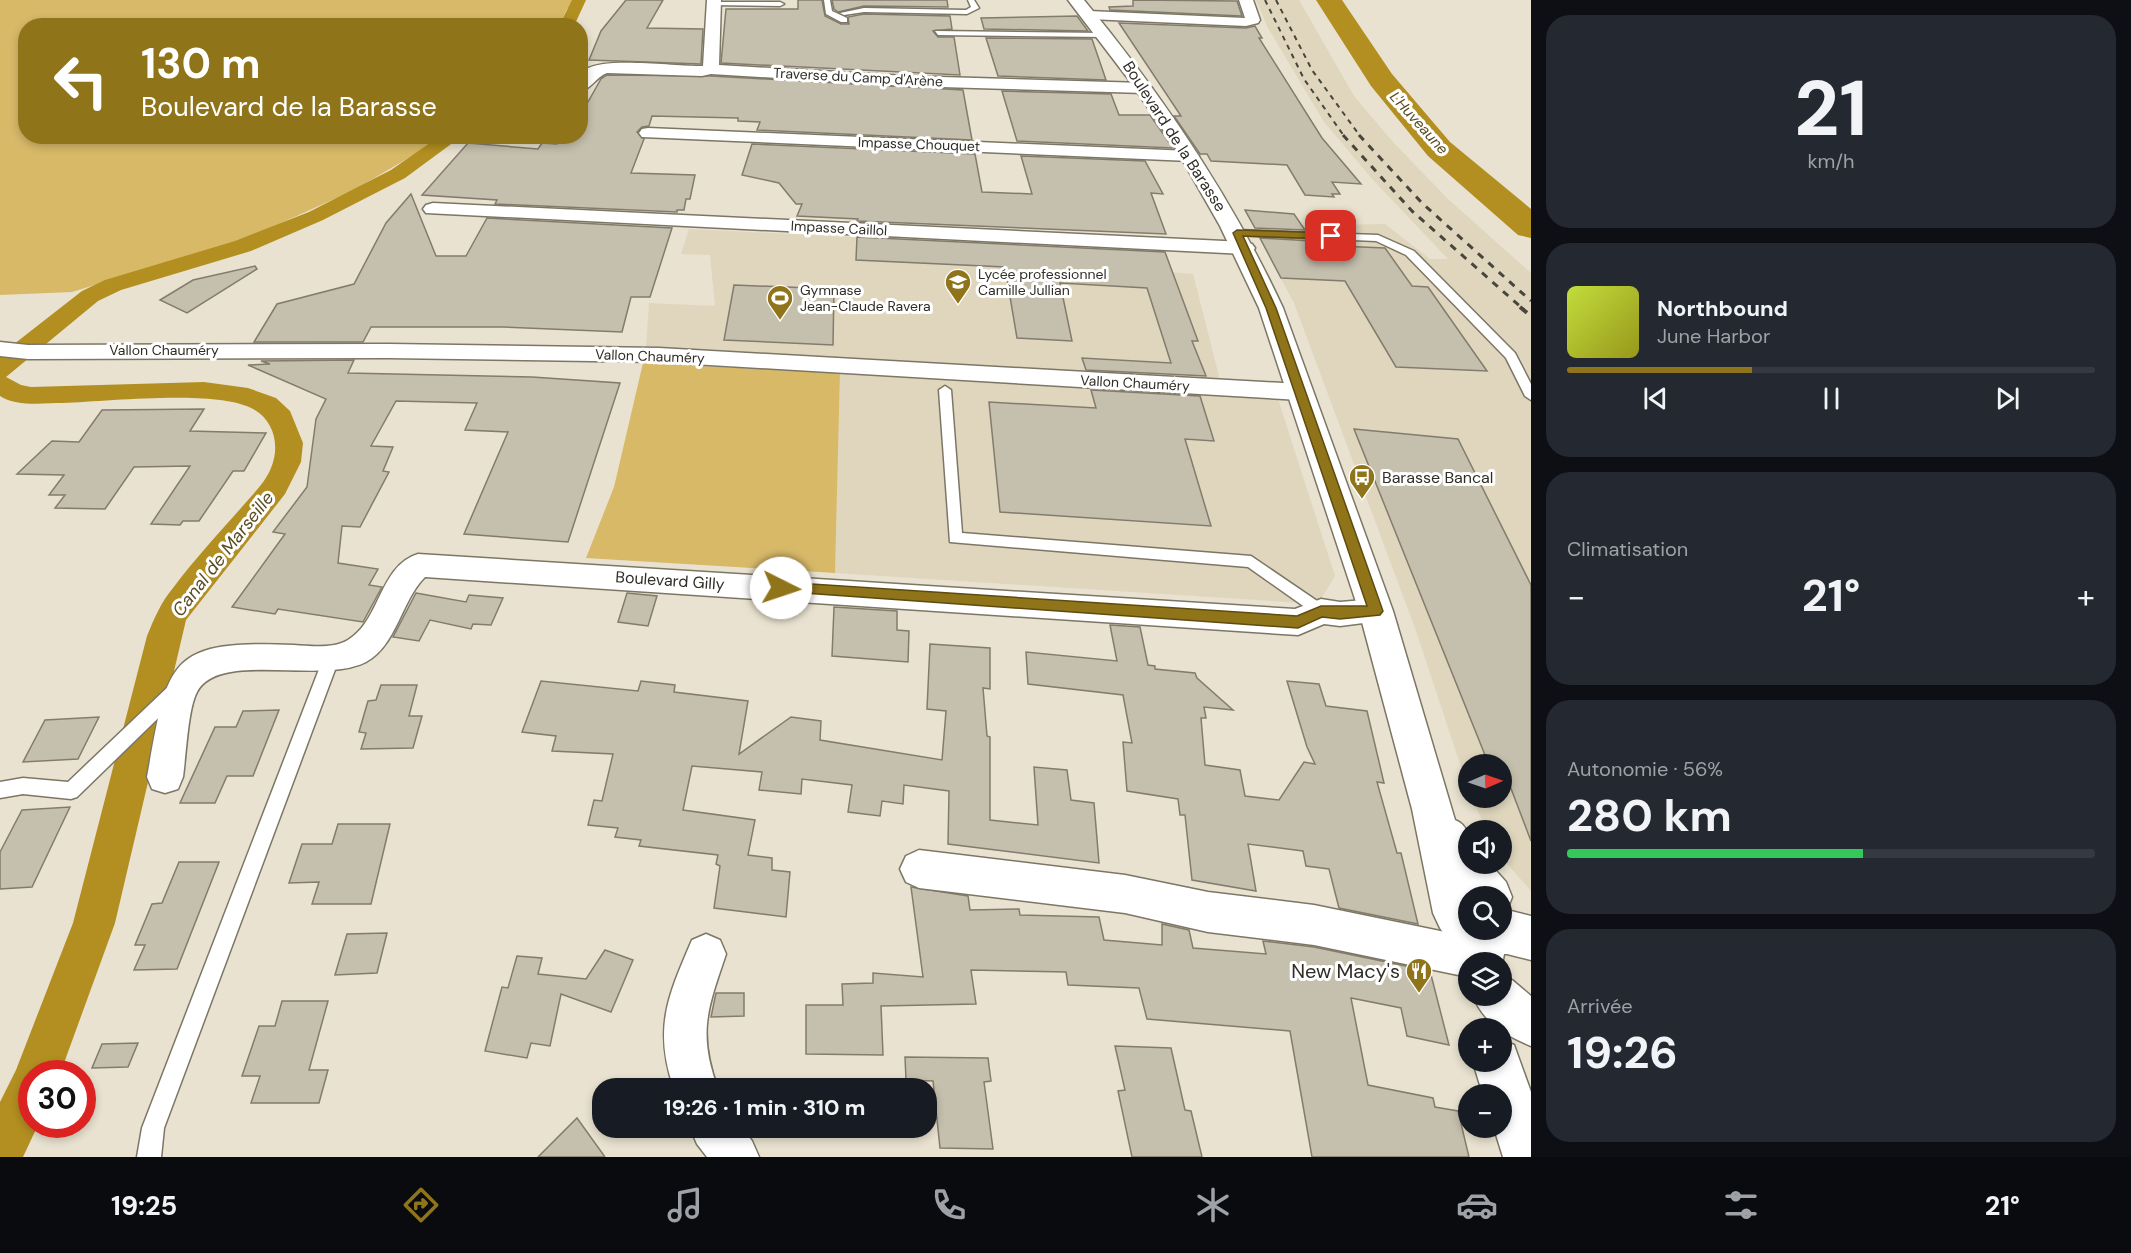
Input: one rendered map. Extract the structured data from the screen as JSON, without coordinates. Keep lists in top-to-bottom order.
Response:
{
  "streets": {
    "street": [
      "Traverse du Camp d'Arène",
      "Boulevard de la Barasse",
      "Impasse Chouquet",
      "Impasse Caillol",
      "Vallon Chauméry",
      "Boulevard Gilly"
    ]
  },
  "crossings": [
    ["Traverse du Camp d'Arène", "Boulevard de la Barasse"],
    ["Boulevard de la Barasse", "Impasse Chouquet"],
    ["Boulevard de la Barasse", "Impasse Caillol"],
    ["Boulevard de la Barasse", "Vallon Chauméry"],
    ["Boulevard de la Barasse", "Boulevard Gilly"]
  ],
  "water": ["L'Huveaune", "Canal de Marseille"],
  "places": {
    "school or university": ["Lycée professionnel Camille Jullian"],
    "sports": ["Gymnase Jean-Claude Ravera"],
    "bus stop": ["Barasse Bancal"],
    "restaurant": ["New Macy's"]
  },
  "north": "right",
  "page": {
    "tile": [
      ["21", "km/h"],
      "Climatisation",
      ["Autonomie · 56%", "280 km"],
      ["Arrivée", "19:26"]
    ],
    "turn": ["130 m", "Boulevard de la Barasse"],
    "song": ["Northbound", "June Harbor"],
    "heat": ["−", "21°", "+"],
    "map_buttons": ["+", "−"],
    "limit": "30",
    "trip": "19:26 · 1 min · 310 m",
    "tabs": ["19:25", "21°"]
  }
}
